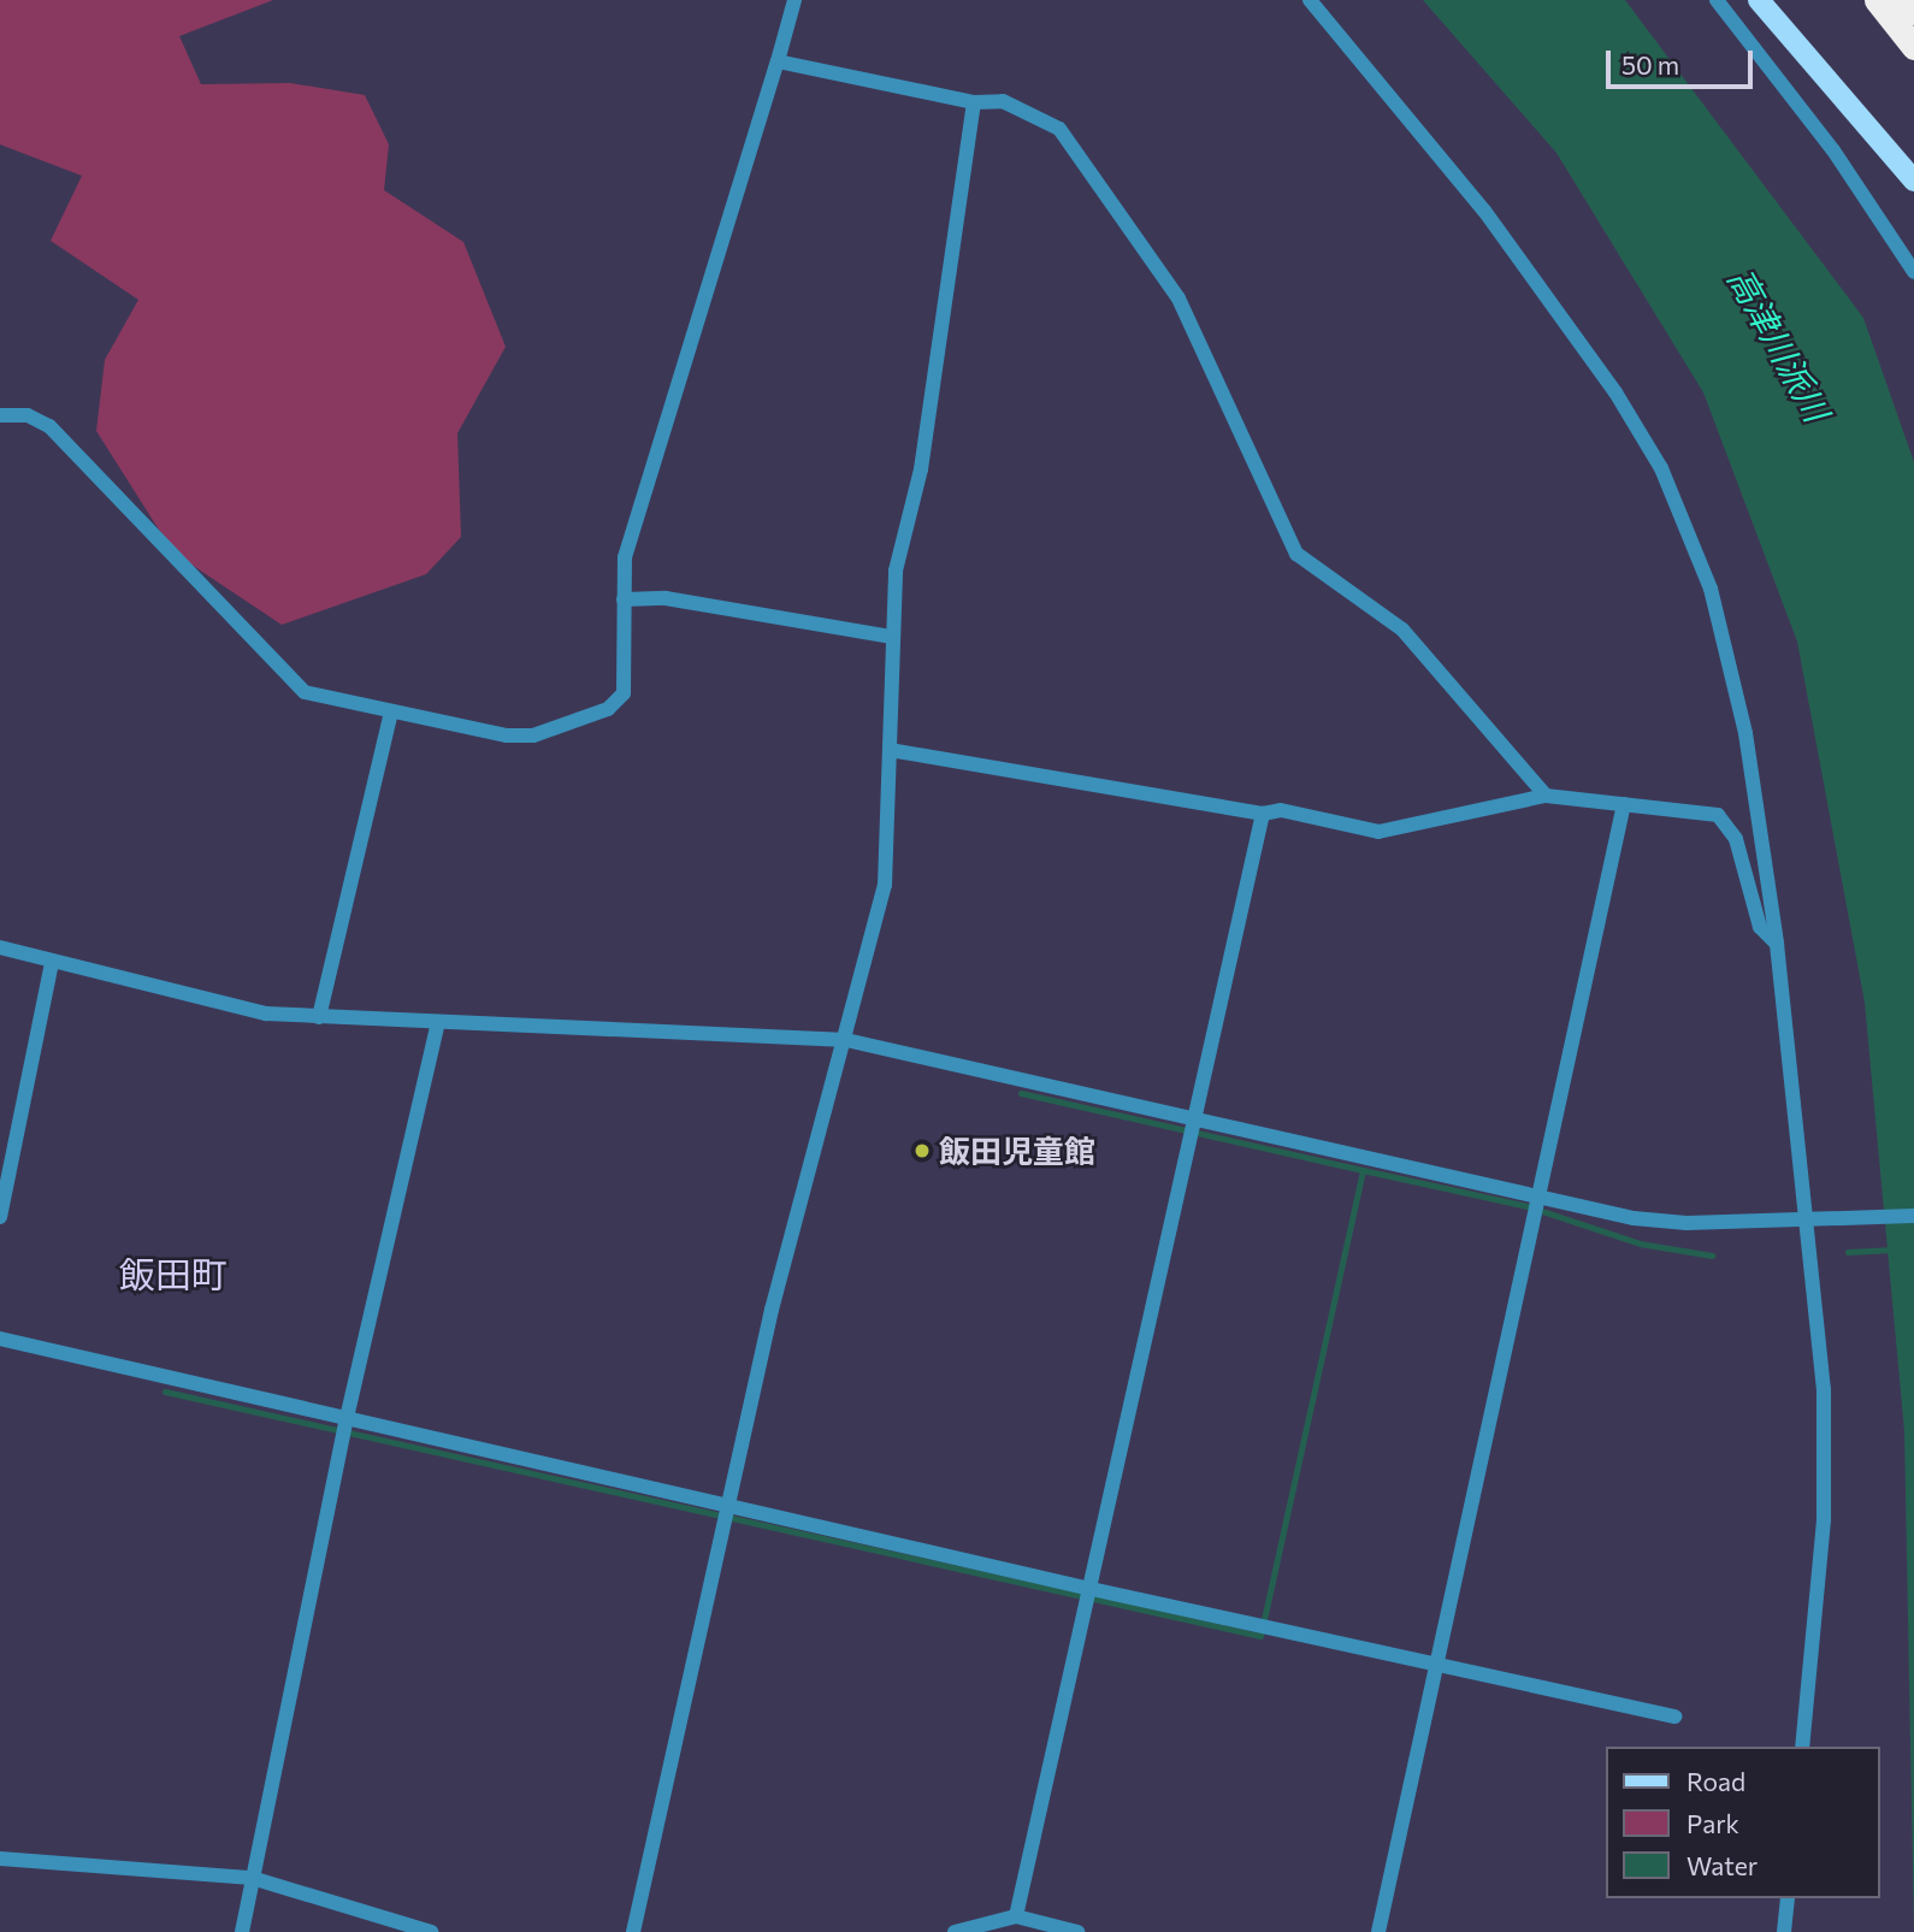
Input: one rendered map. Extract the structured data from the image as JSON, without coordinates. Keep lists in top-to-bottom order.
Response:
{
  "districts": ["飯田町"],
  "water": ["高津川派川"],
  "places": ["飯田児童館"],
  "legend": ["Road", "Park", "Water"],
  "scale_bar": "50 m"
}
